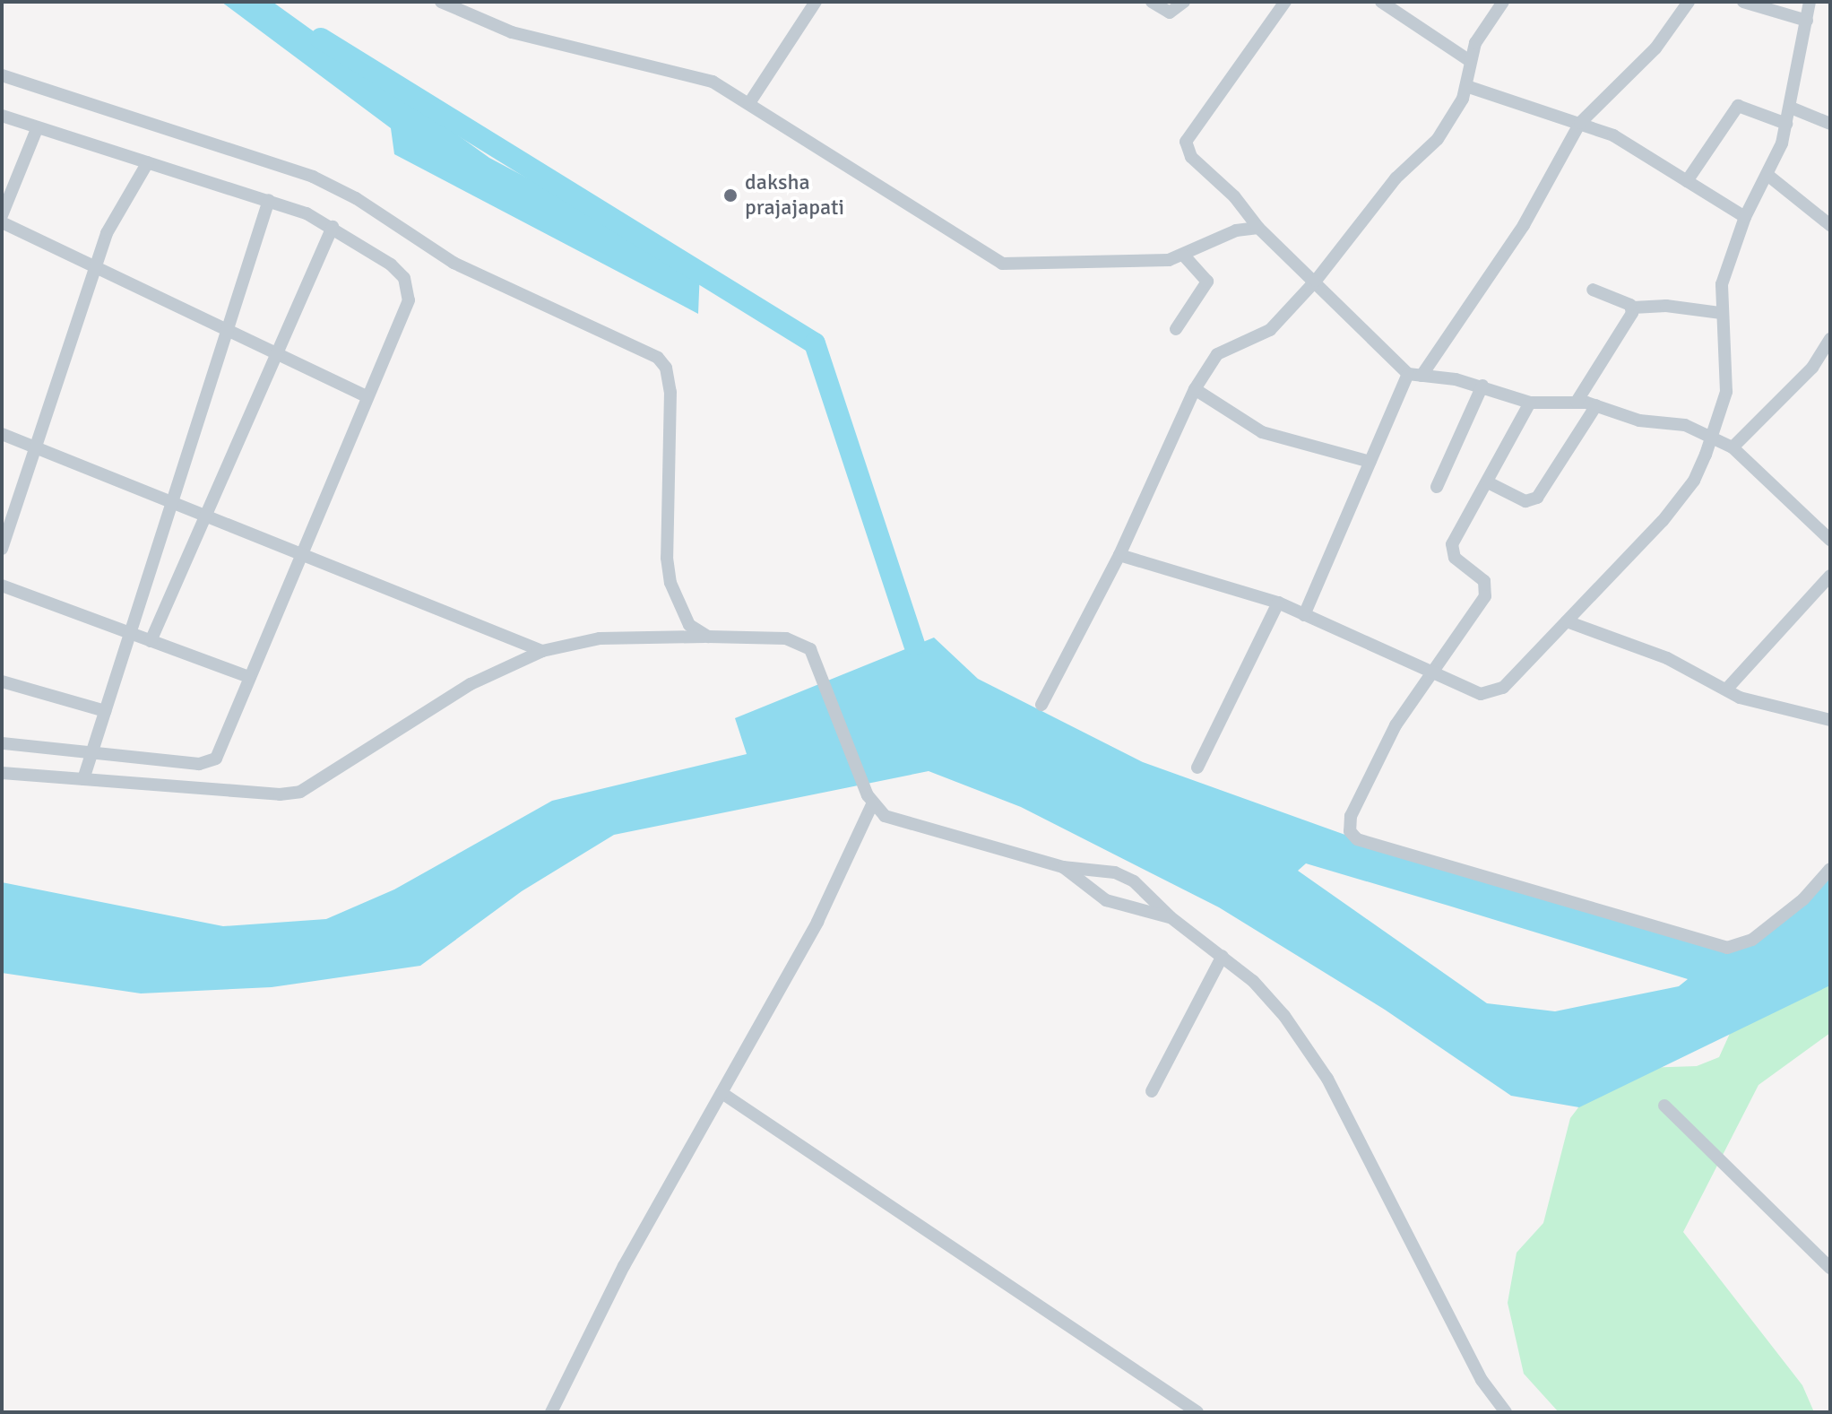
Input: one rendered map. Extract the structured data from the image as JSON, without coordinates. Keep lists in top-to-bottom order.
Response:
{
  "places": ["daksha prajajapati"]
}
